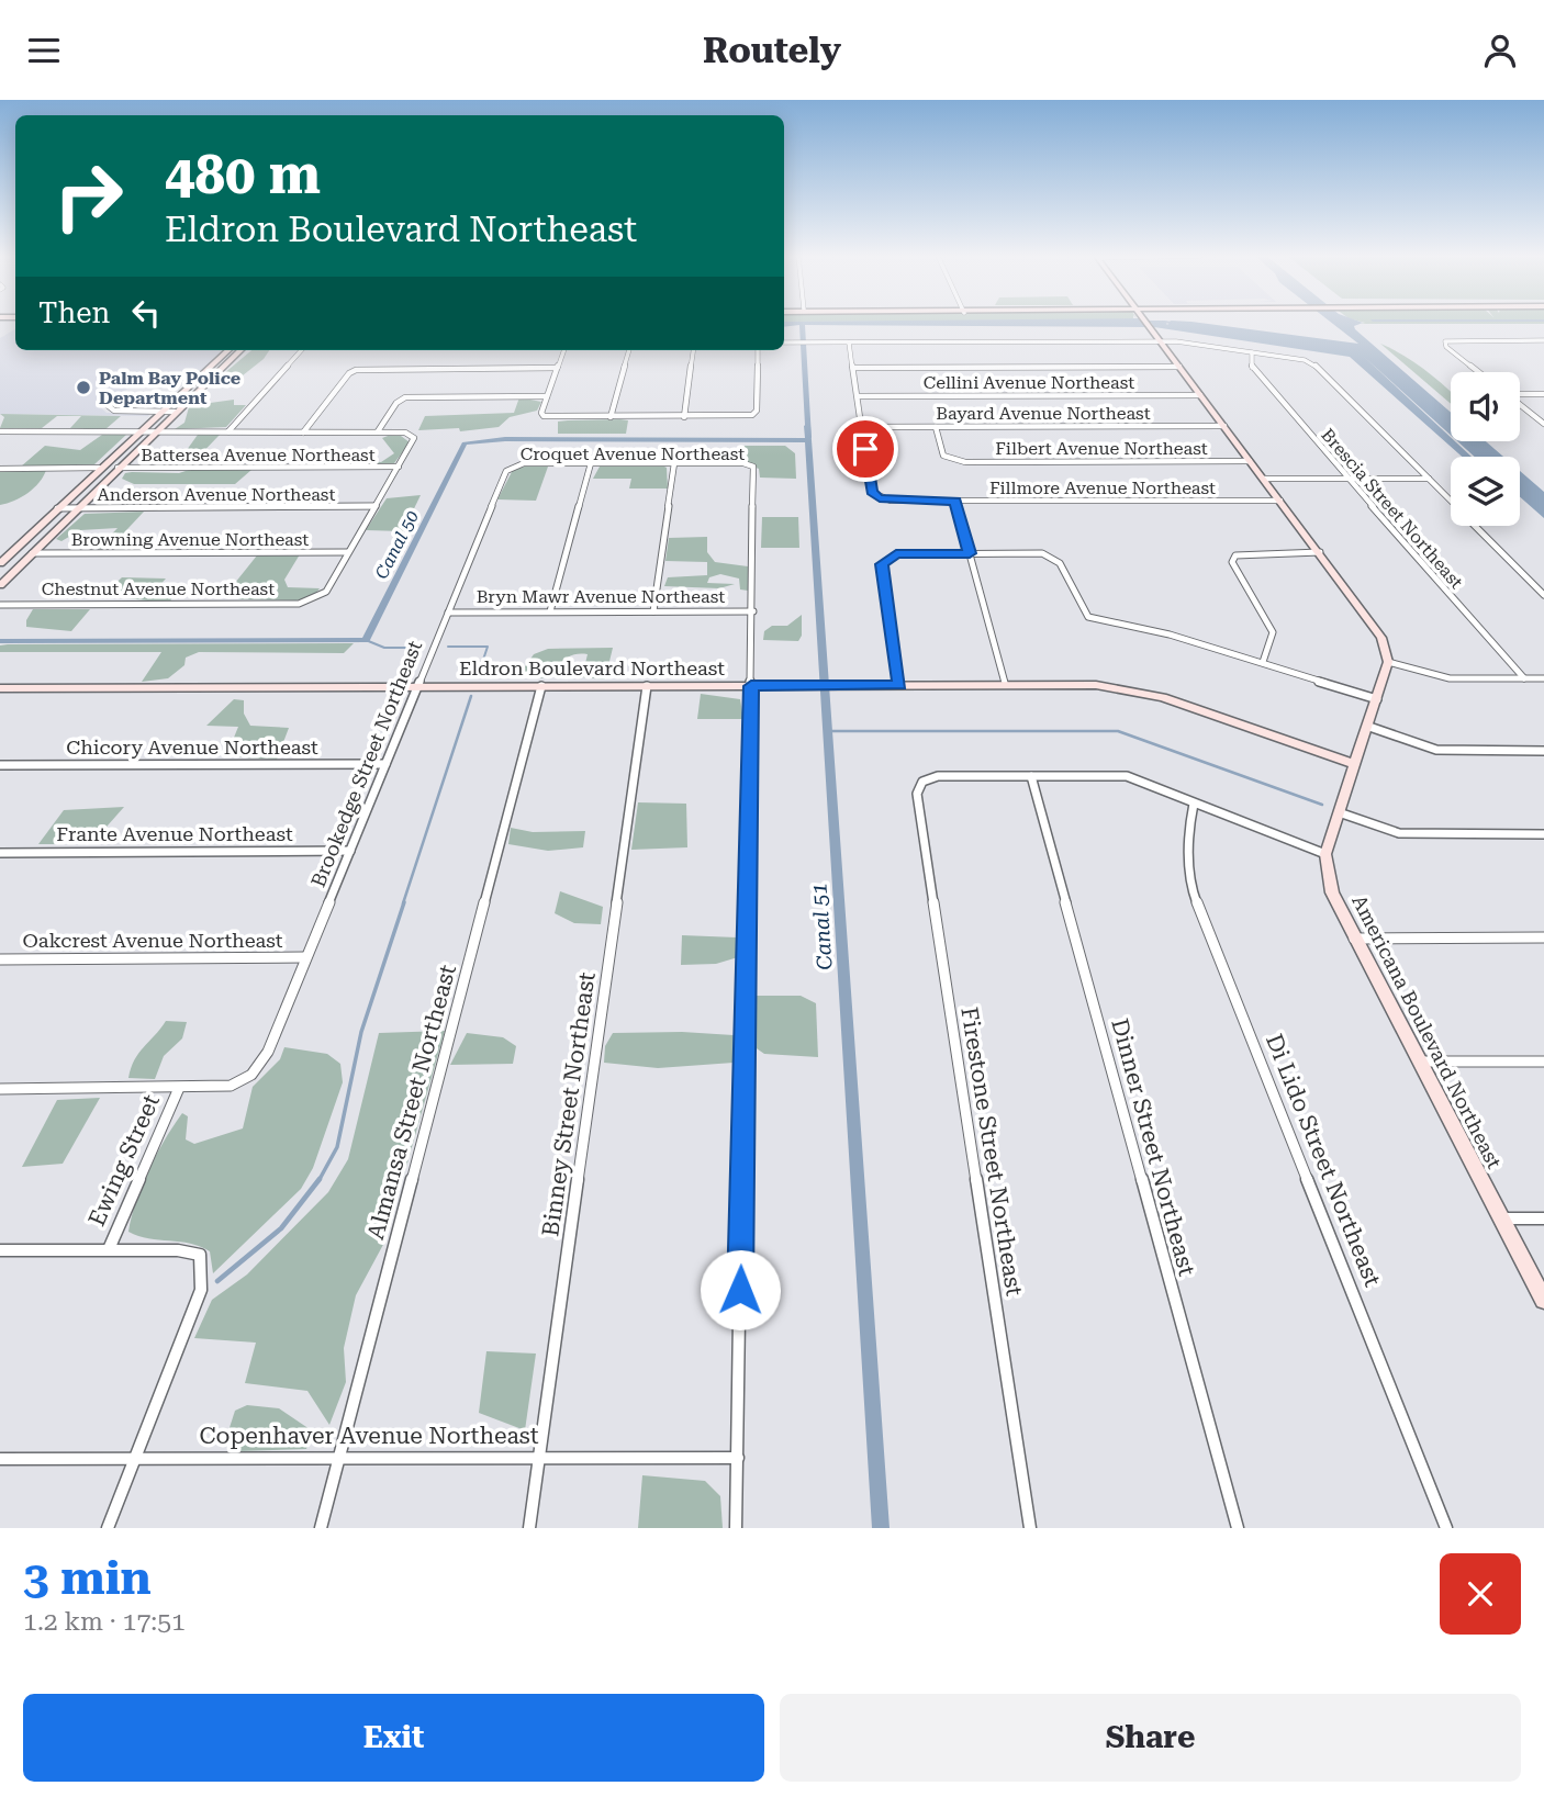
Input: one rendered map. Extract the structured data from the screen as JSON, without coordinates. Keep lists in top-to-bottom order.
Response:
{
  "streets": {
    "street": [
      "Cellini Avenue Northeast",
      "Bayard Avenue Northeast",
      "Filbert Avenue Northeast",
      "Croquet Avenue Northeast",
      "Battersea Avenue Northeast",
      "Fillmore Avenue Northeast",
      "Anderson Avenue Northeast",
      "Brescia Street Northeast",
      "Browning Avenue Northeast",
      "Chestnut Avenue Northeast",
      "Bryn Mawr Avenue Northeast",
      "Eldron Boulevard Northeast",
      "Chicory Avenue Northeast",
      "Brookedge Street Northeast",
      "Frante Avenue Northeast",
      "Oakcrest Avenue Northeast",
      "Americana Boulevard Northeast",
      "Almansa Street Northeast",
      "Binney Street Northeast",
      "Dinner Street Northeast",
      "Firestone Street Northeast",
      "Ewing Street",
      "Di Lido Street Northeast",
      "Copenhaver Avenue Northeast"
    ]
  },
  "crossings": [
    ["Bayard Avenue Northeast", "Filbert Avenue Northeast"],
    ["Bayard Avenue Northeast", "Fillmore Avenue Northeast"],
    ["Croquet Avenue Northeast", "Bryn Mawr Avenue Northeast"],
    ["Croquet Avenue Northeast", "Brookedge Street Northeast"],
    ["Browning Avenue Northeast", "Chestnut Avenue Northeast"],
    ["Bryn Mawr Avenue Northeast", "Brookedge Street Northeast"],
    ["Eldron Boulevard Northeast", "Brookedge Street Northeast"],
    ["Eldron Boulevard Northeast", "Americana Boulevard Northeast"],
    ["Eldron Boulevard Northeast", "Almansa Street Northeast"],
    ["Eldron Boulevard Northeast", "Binney Street Northeast"],
    ["Chicory Avenue Northeast", "Brookedge Street Northeast"],
    ["Brookedge Street Northeast", "Frante Avenue Northeast"],
    ["Brookedge Street Northeast", "Oakcrest Avenue Northeast"],
    ["Brookedge Street Northeast", "Ewing Street"],
    ["Almansa Street Northeast", "Copenhaver Avenue Northeast"],
    ["Binney Street Northeast", "Copenhaver Avenue Northeast"],
    ["Dinner Street Northeast", "Firestone Street Northeast"]
  ],
  "water": ["Canal 50", "Canal 51"],
  "places": ["Palm Bay Police Department"],
  "page": {
    "header": "Routely",
    "turn": ["480 m", "Eldron Boulevard Northeast"],
    "then": "Then",
    "heading": ["3 min", "1.2 km · 17:51"],
    "buttons": ["Exit", "Share"]
  }
}
